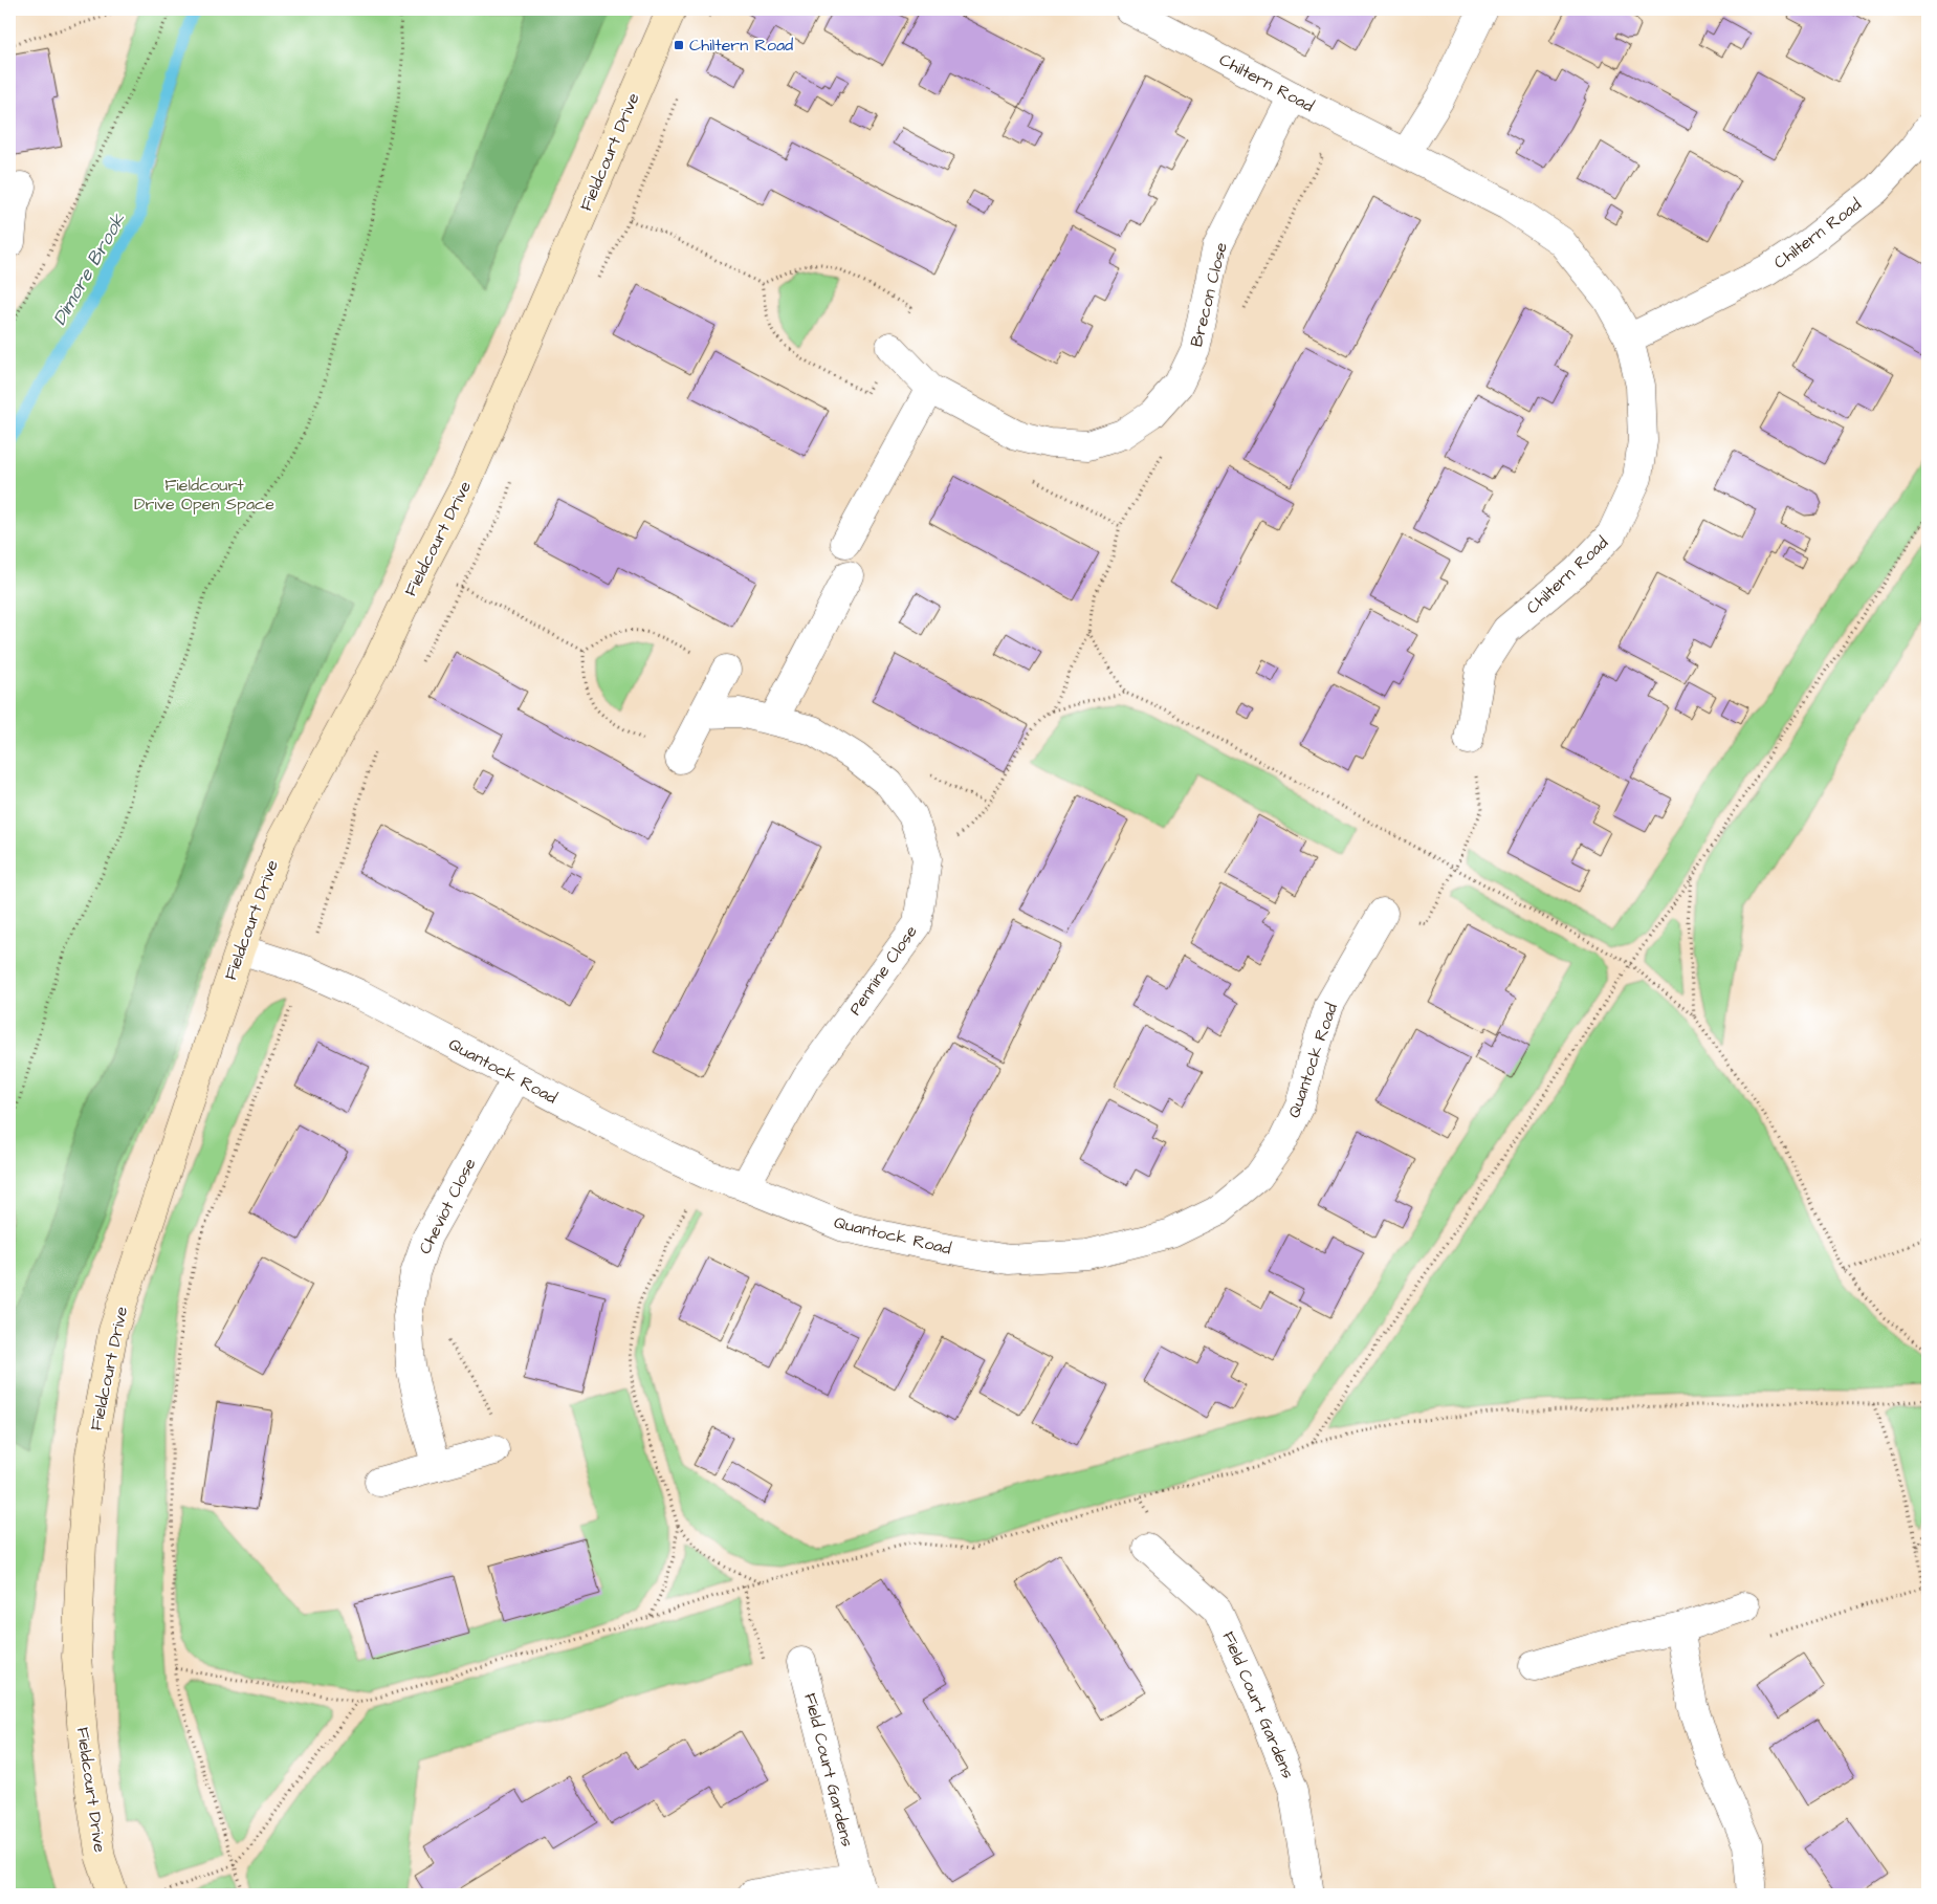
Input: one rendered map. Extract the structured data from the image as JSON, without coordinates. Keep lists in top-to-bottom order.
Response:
{
  "streets": {
    "street": [
      "Chiltern Road",
      "Fieldcourt Drive",
      "Brecon Close",
      "Pennine Close",
      "Quantock Road",
      "Cheviot Close",
      "Field Court Gardens"
    ]
  },
  "crossings": [
    ["Chiltern Road", "Brecon Close"],
    ["Fieldcourt Drive", "Quantock Road"],
    ["Pennine Close", "Quantock Road"],
    ["Quantock Road", "Cheviot Close"]
  ],
  "water": ["Dimore Brook"],
  "parks": ["Fieldcourt Drive Open Space"],
  "places": {
    "transit": ["Chiltern Road"]
  }
}
